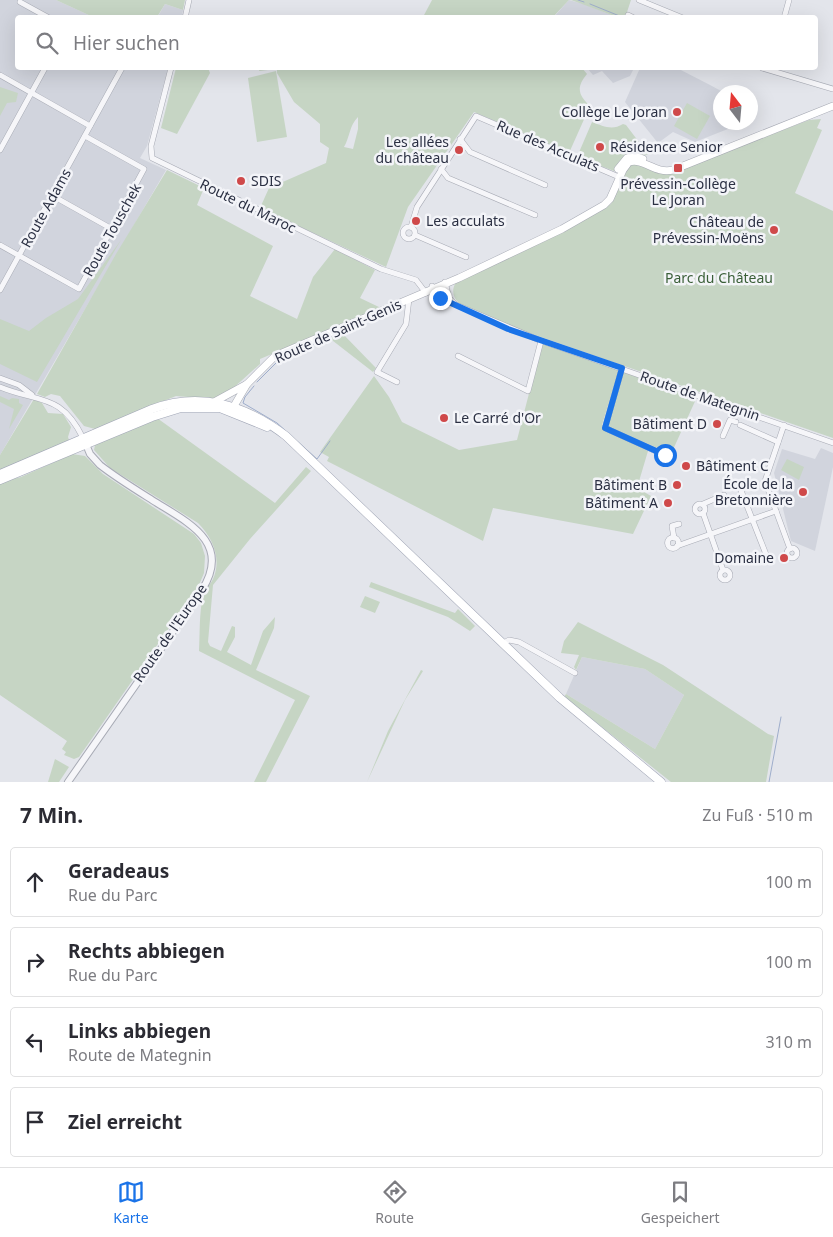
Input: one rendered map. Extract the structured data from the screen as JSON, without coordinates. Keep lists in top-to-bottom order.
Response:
{
  "streets": {
    "main road": ["Route de Saint-Genis"],
    "street": [
      "Rue des Acculats",
      "Route du Maroc",
      "Route Adams",
      "Route Touschek",
      "Route de Mategnin",
      "Route de l'Europe"
    ]
  },
  "crossings": [
    ["Rue des Acculats", "Route de Saint-Genis"],
    ["Route du Maroc", "Route de Saint-Genis"],
    ["Route du Maroc", "Route de Mategnin"],
    ["Route Adams", "Route Touschek"],
    ["Route de Saint-Genis", "Route de Mategnin"]
  ],
  "parks": ["Parc du Château"],
  "places": {
    "other": [
      "Collège Le Joran",
      "Résidence Senior",
      "Les allées du château",
      "SDIS",
      "Les acculats",
      "Château de Prévessin-Moëns",
      "Le Carré d'Or",
      "Bâtiment D",
      "Bâtiment C",
      "Bâtiment B",
      "École de la Bretonnière",
      "Bâtiment A",
      "Domaine"
    ],
    "transit": ["Prévessin-Collège Le Joran"]
  },
  "north": "top",
  "page": {
    "search": "Hier suchen",
    "heading": ["7 Min.", "Zu Fuß · 510 m"],
    "list": [
      ["Geradeaus", "Rue du Parc", "100 m"],
      ["Rechts abbiegen", "Rue du Parc", "100 m"],
      ["Links abbiegen", "Route de Mategnin", "310 m"],
      "Ziel erreicht"
    ],
    "nav": ["Karte", "Route", "Gespeichert"]
  }
}
